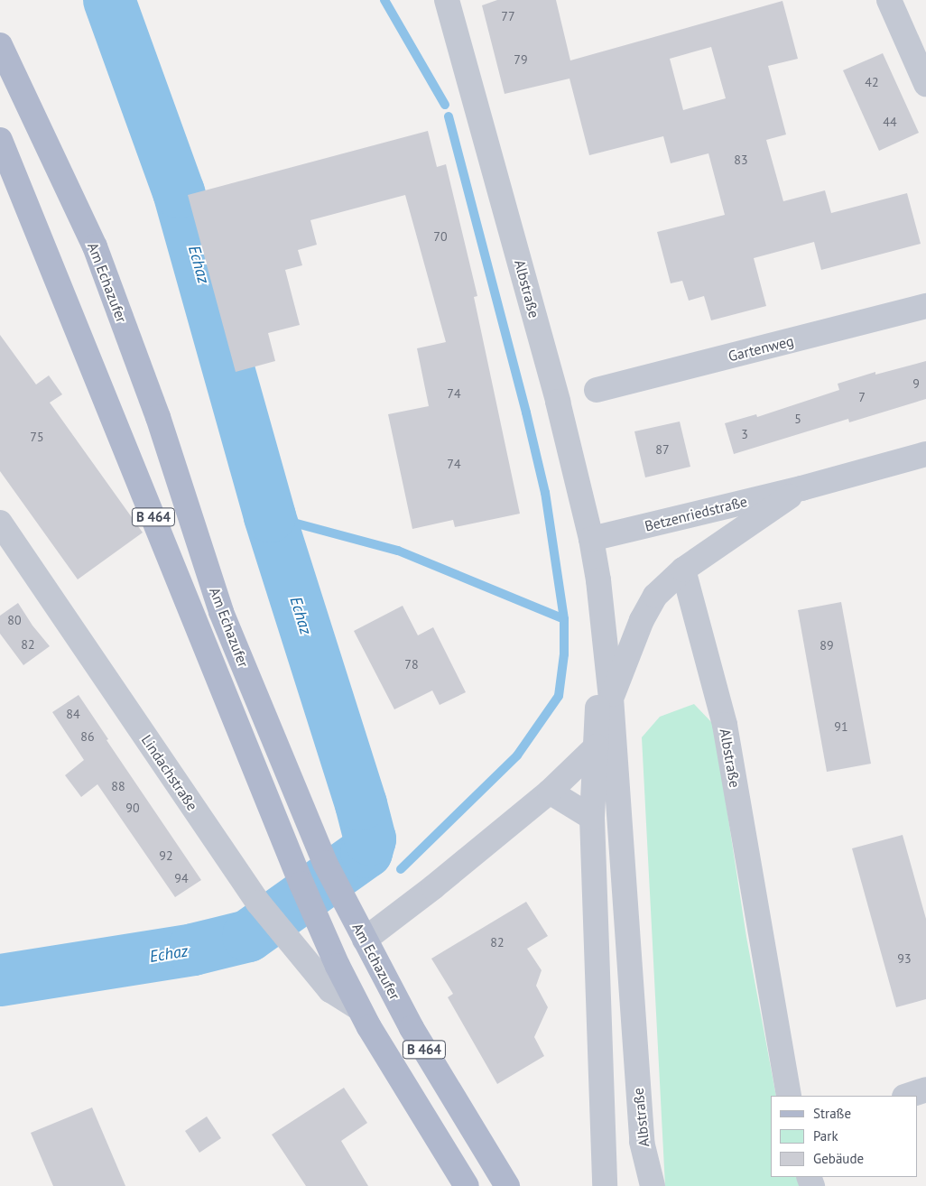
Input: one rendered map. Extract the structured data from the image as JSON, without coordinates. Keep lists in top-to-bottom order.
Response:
{
  "streets": {
    "main road": ["Am Echazufer", "B 464"],
    "street": [
      "Albstraße",
      "Gartenweg",
      "Betzenriedstraße",
      "Lindachstraße"
    ]
  },
  "crossings": [
    ["Am Echazufer", "Lindachstraße"],
    ["Albstraße", "Betzenriedstraße"]
  ],
  "water": ["Echaz"],
  "house_numbers": [
    "77",
    "79",
    "42",
    "44",
    "83",
    "70",
    "9",
    "74",
    "7",
    "5",
    "3",
    "75",
    "87",
    "74",
    "80",
    "82",
    "89",
    "78",
    "84",
    "91",
    "86",
    "88",
    "90",
    "92",
    "94",
    "82",
    "93"
  ],
  "legend": ["Straße", "Park", "Gebäude"]
}
